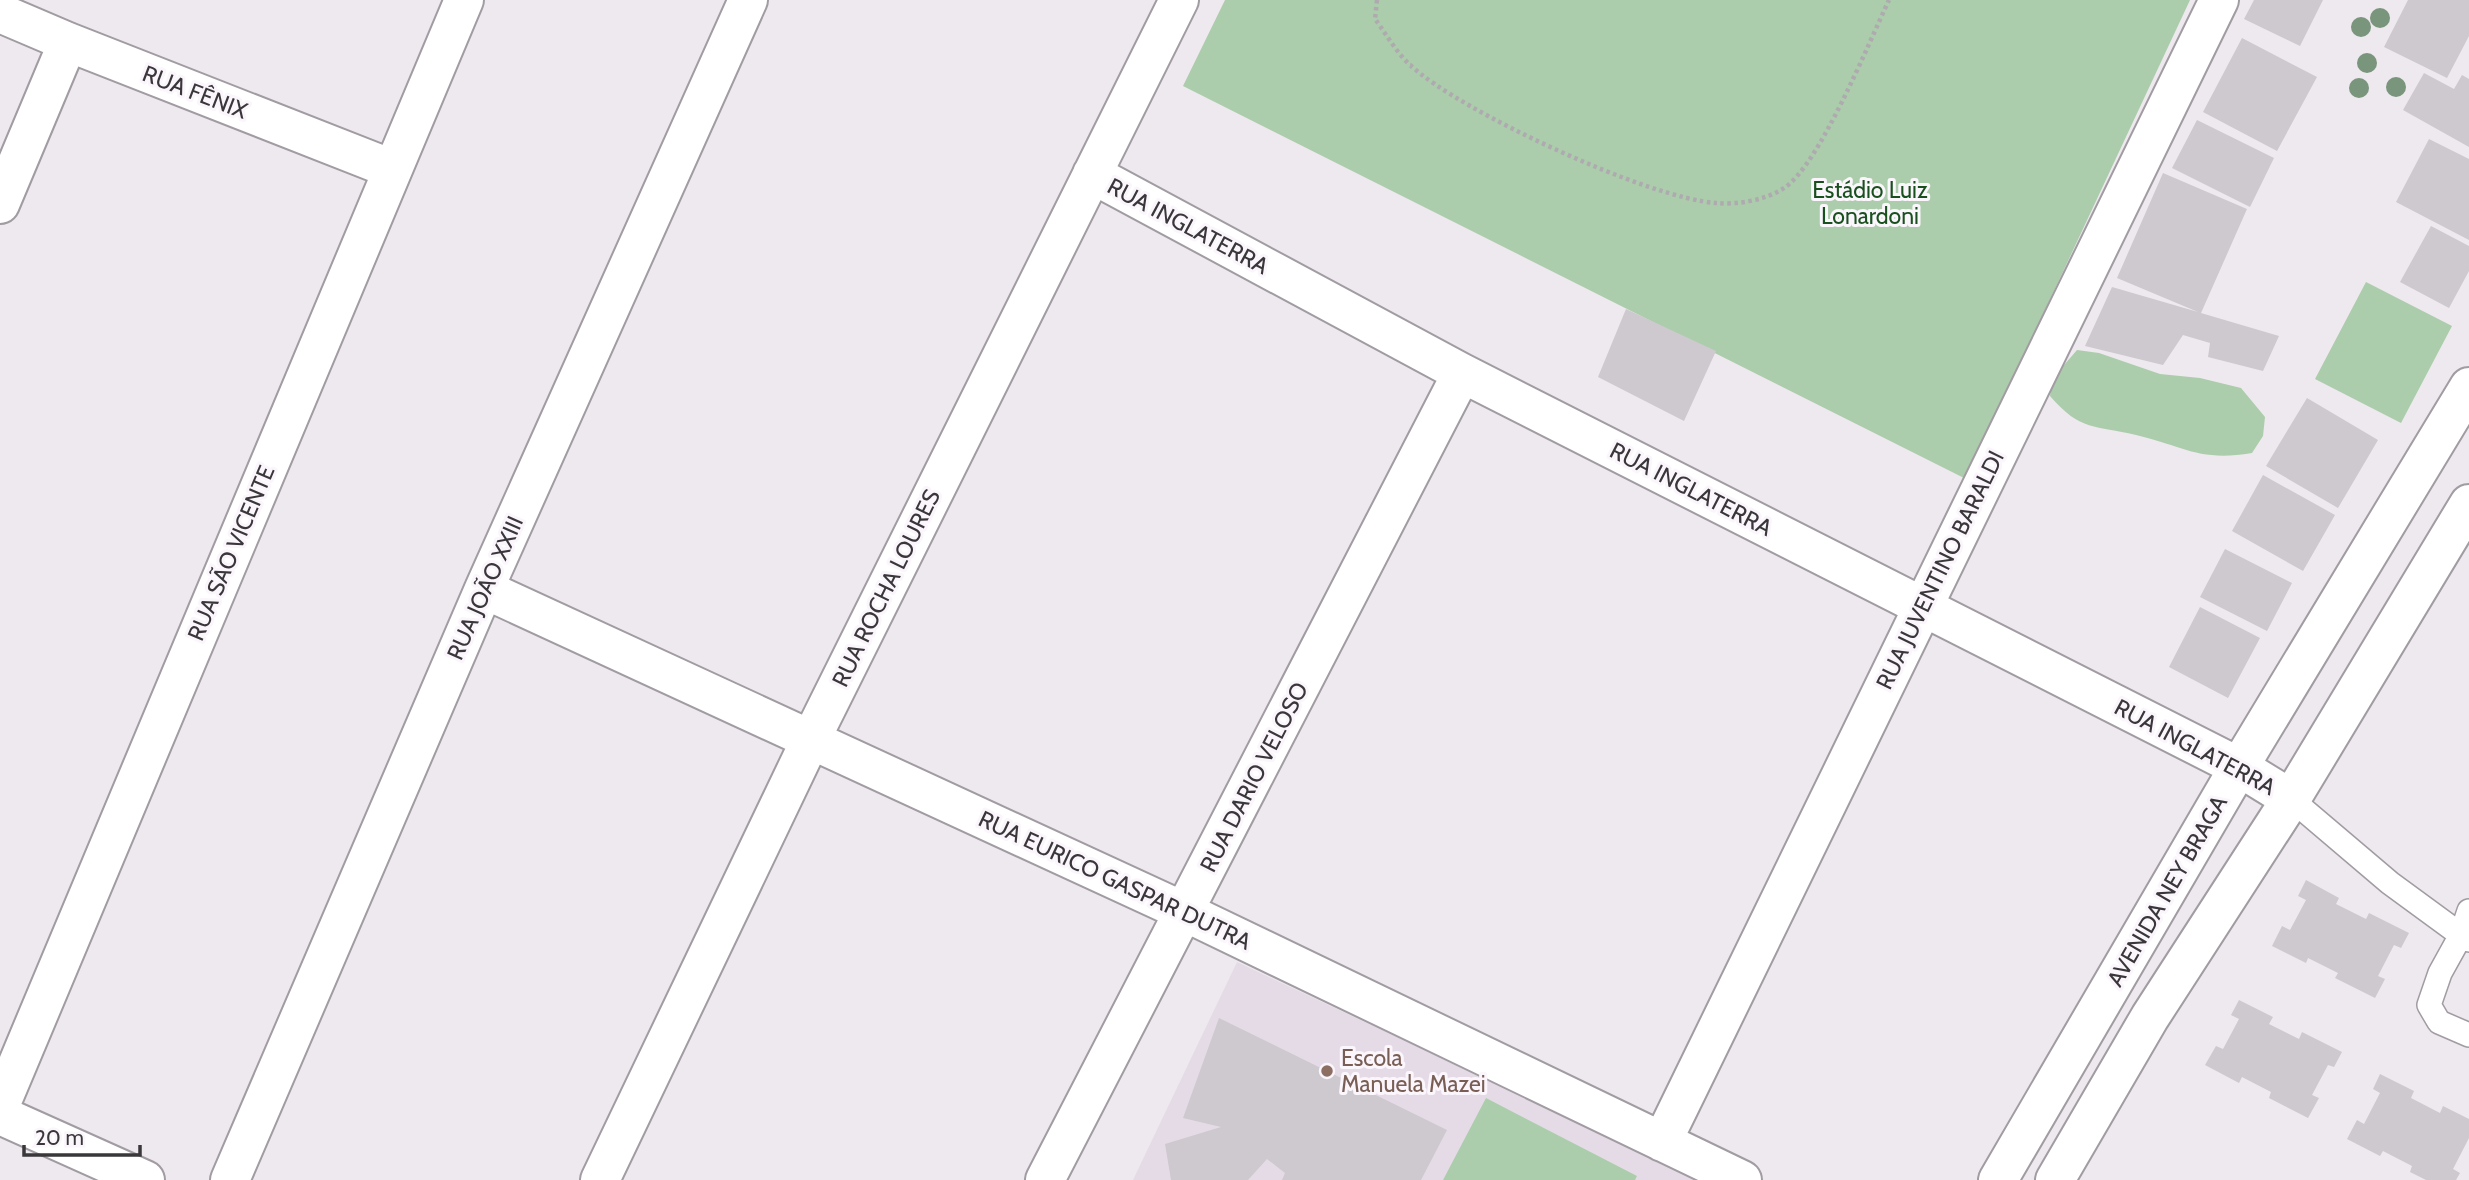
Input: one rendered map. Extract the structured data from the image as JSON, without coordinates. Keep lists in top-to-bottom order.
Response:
{
  "streets": {
    "street": [
      "RUA FÊNIX",
      "RUA INGLATERRA",
      "RUA SÃO VICENTE",
      "RUA JUVENTINO BARALDI",
      "RUA JOÃO XXIII",
      "RUA ROCHA LOURES",
      "RUA DARIO VELOSO",
      "RUA EURICO GASPAR DUTRA",
      "AVENIDA NEY BRAGA"
    ]
  },
  "crossings": [
    ["RUA FÊNIX", "RUA SÃO VICENTE"],
    ["RUA INGLATERRA", "RUA JUVENTINO BARALDI"],
    ["RUA INGLATERRA", "RUA ROCHA LOURES"],
    ["RUA INGLATERRA", "RUA DARIO VELOSO"],
    ["RUA INGLATERRA", "AVENIDA NEY BRAGA"],
    ["RUA JUVENTINO BARALDI", "RUA EURICO GASPAR DUTRA"],
    ["RUA JOÃO XXIII", "RUA EURICO GASPAR DUTRA"],
    ["RUA ROCHA LOURES", "RUA EURICO GASPAR DUTRA"],
    ["RUA DARIO VELOSO", "RUA EURICO GASPAR DUTRA"]
  ],
  "parks": ["Estádio Luiz Lonardoni"],
  "places": ["Escola Manuela Mazei"],
  "scale_bar": "20 m"
}
